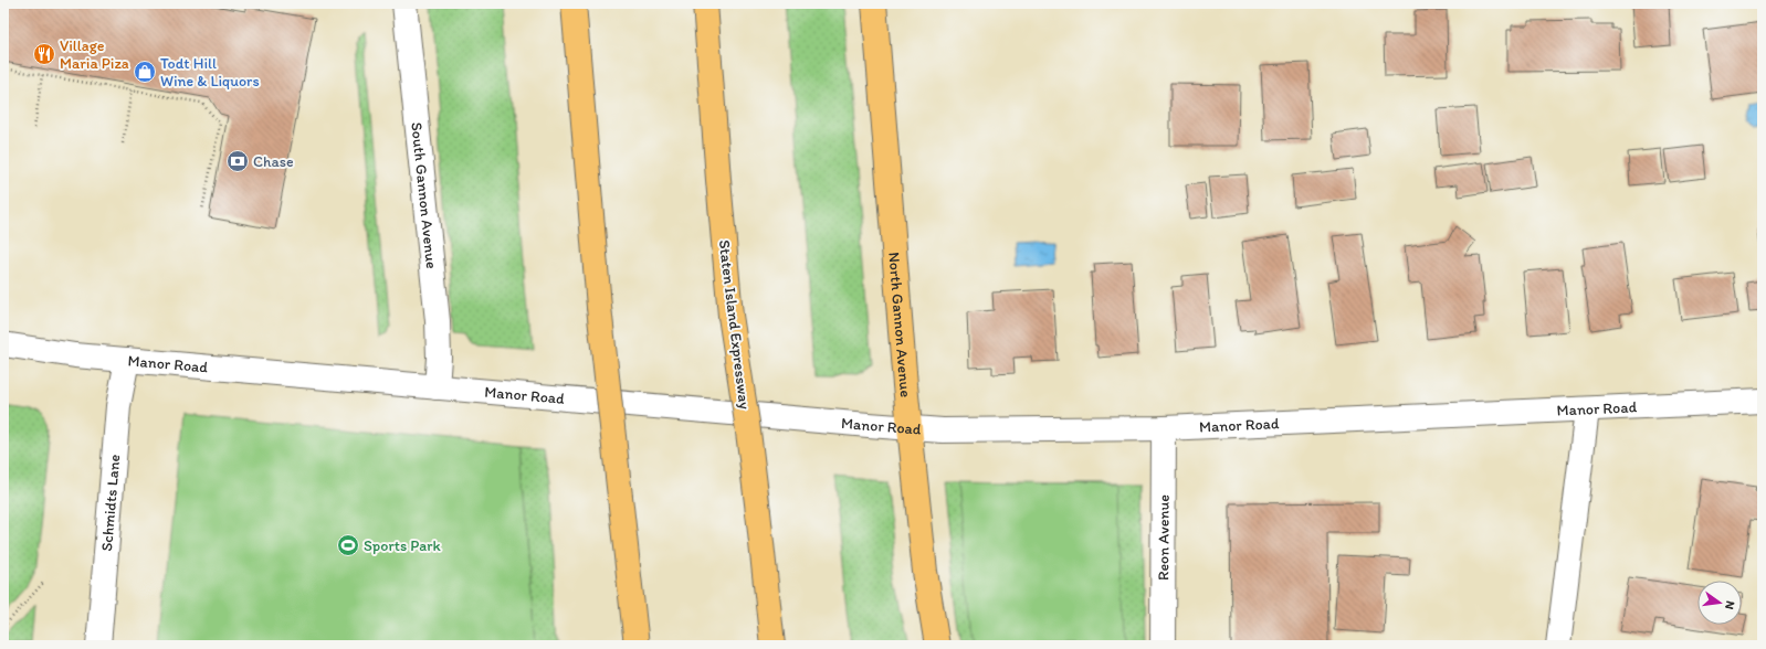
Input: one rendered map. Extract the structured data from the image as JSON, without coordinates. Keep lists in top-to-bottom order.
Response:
{
  "streets": {
    "main road": ["Staten Island Expressway", "North Gannon Avenue"],
    "street": [
      "South Gannon Avenue",
      "Manor Road",
      "Schmidts Lane",
      "Reon Avenue"
    ]
  },
  "crossings": [
    ["South Gannon Avenue", "Manor Road"],
    ["North Gannon Avenue", "Manor Road"],
    ["Manor Road", "Schmidts Lane"],
    ["Manor Road", "Reon Avenue"]
  ],
  "places": {
    "restaurant": ["Village Maria Piza"],
    "shop": ["Todt Hill Wine & Liquors"],
    "bank": ["Chase"],
    "sports": ["Sports Park"]
  },
  "north": "right"
}
